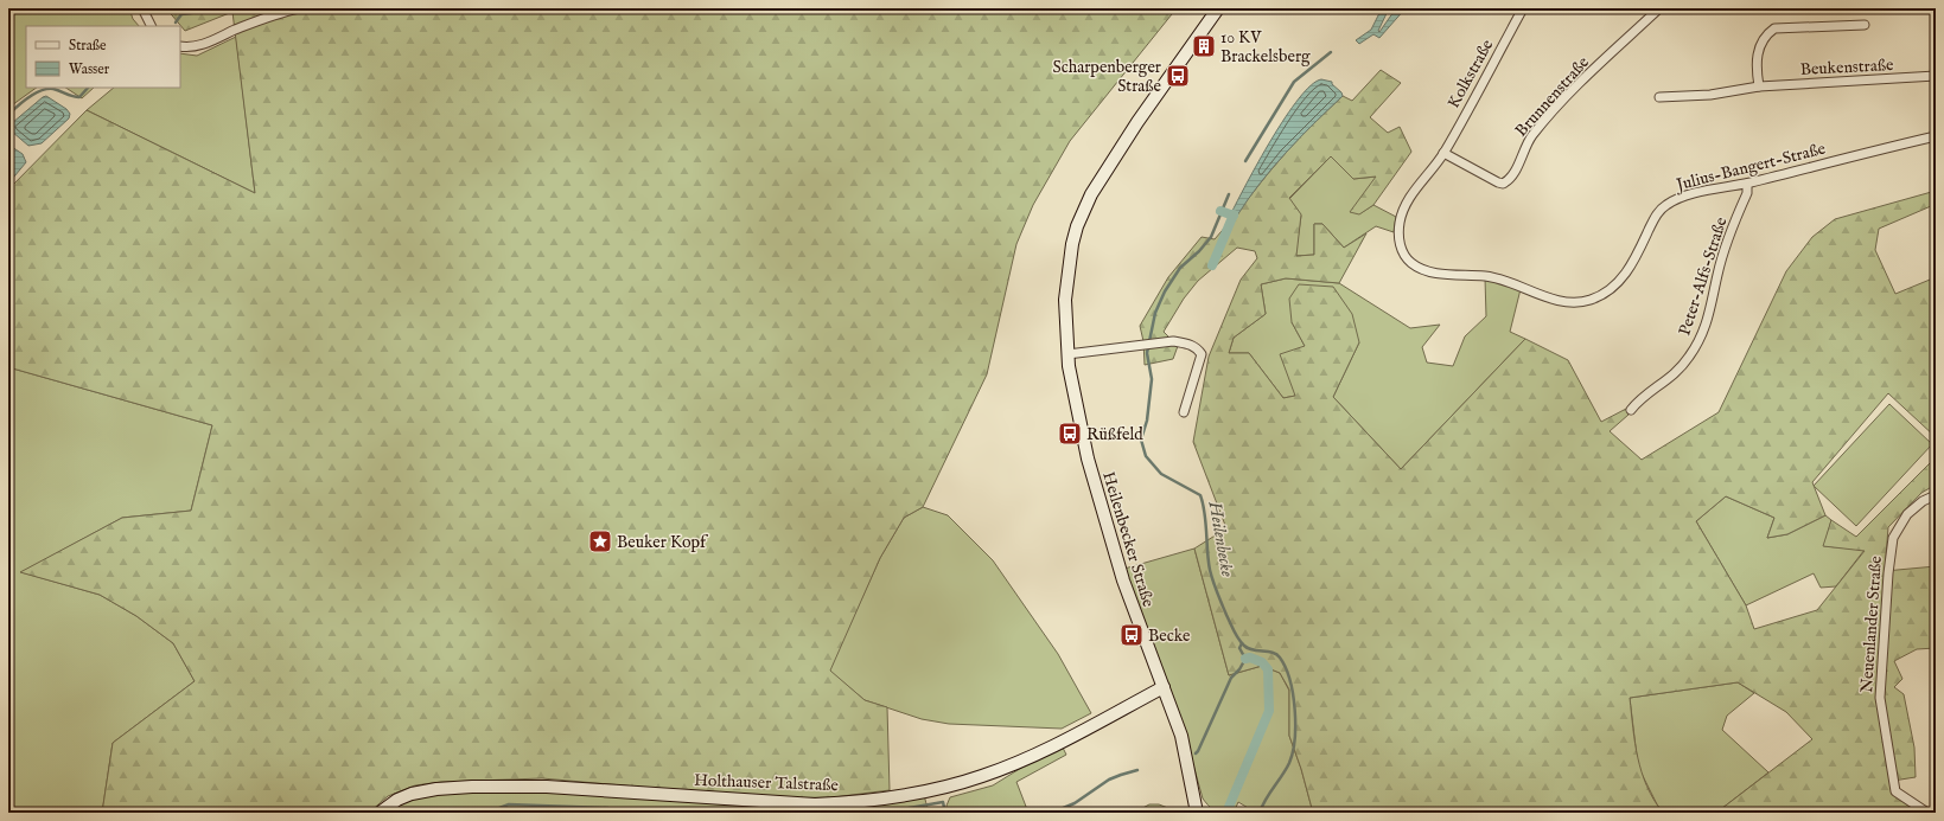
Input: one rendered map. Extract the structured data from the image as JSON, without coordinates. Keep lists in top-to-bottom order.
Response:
{
  "streets": {
    "main road": ["Heilenbecker Straße", "Holthauser Talstraße"],
    "street": [
      "Beukenstraße",
      "Kolkstraße",
      "Brunnenstraße",
      "Julius-Bangert-Straße",
      "Peter-Alfs-Straße",
      "Neuenlander Straße"
    ]
  },
  "crossings": [
    ["Kolkstraße", "Brunnenstraße"],
    ["Kolkstraße", "Julius-Bangert-Straße"],
    ["Brunnenstraße", "Julius-Bangert-Straße"],
    ["Julius-Bangert-Straße", "Peter-Alfs-Straße"],
    ["Heilenbecker Straße", "Holthauser Talstraße"]
  ],
  "water": ["Heilenbecke"],
  "places": {
    "building": ["10 KV Brackelsberg"],
    "bus stop": ["Scharpenberger Straße", "Rüßfeld", "Becke"],
    "place": ["Beuker Kopf"]
  },
  "legend": ["Straße", "Wasser"]
}
